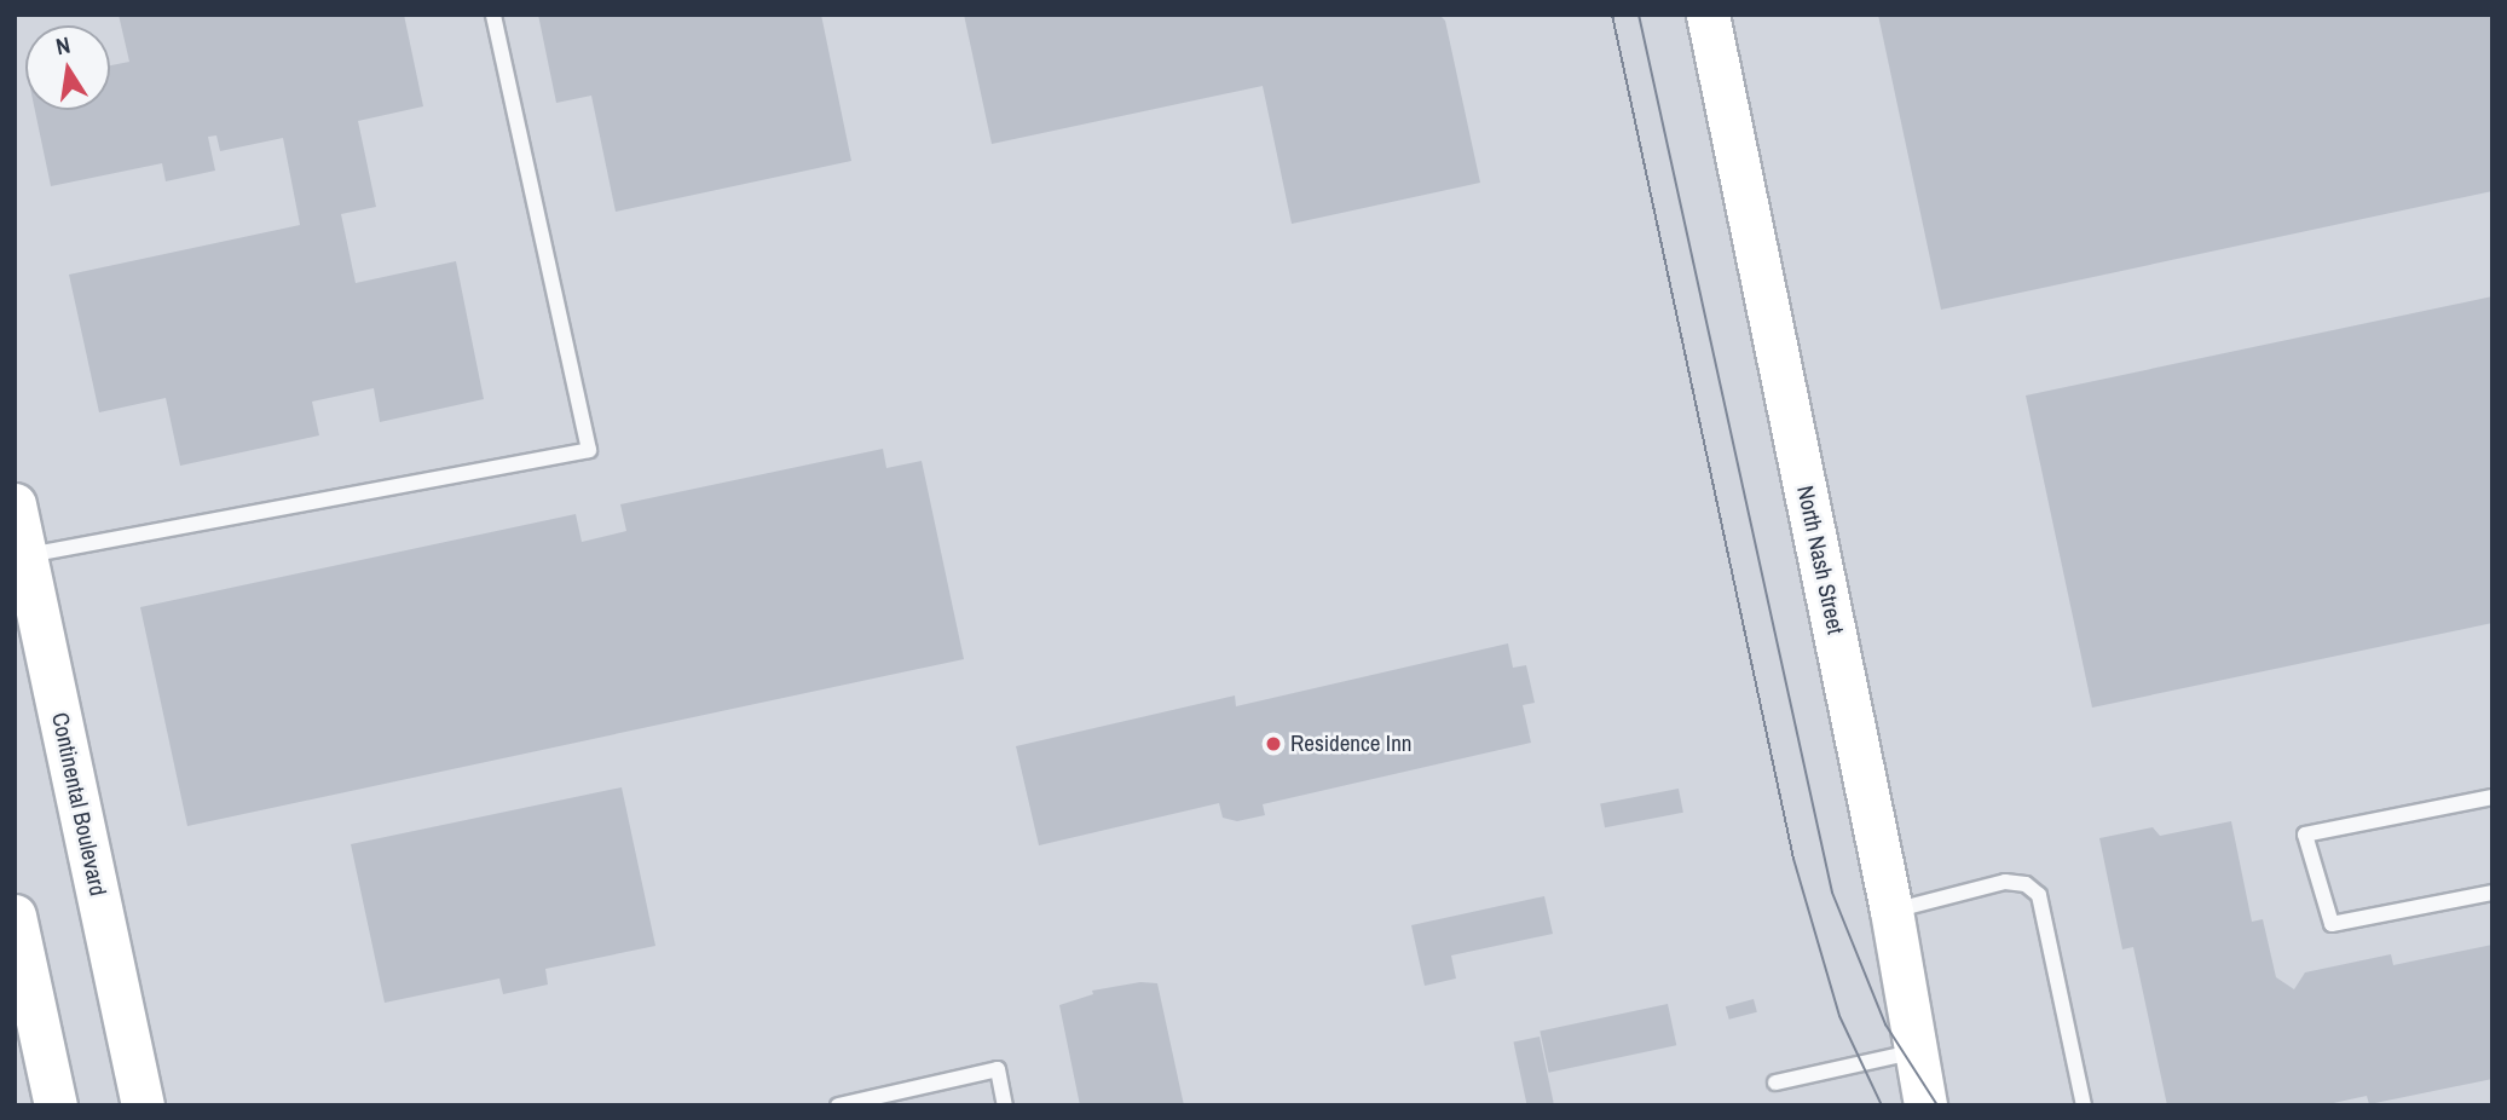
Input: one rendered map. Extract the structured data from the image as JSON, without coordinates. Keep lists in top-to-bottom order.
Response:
{
  "streets": {
    "street": ["North Nash Street", "Continental Boulevard"]
  },
  "places": ["Residence Inn"],
  "north": "top"
}
